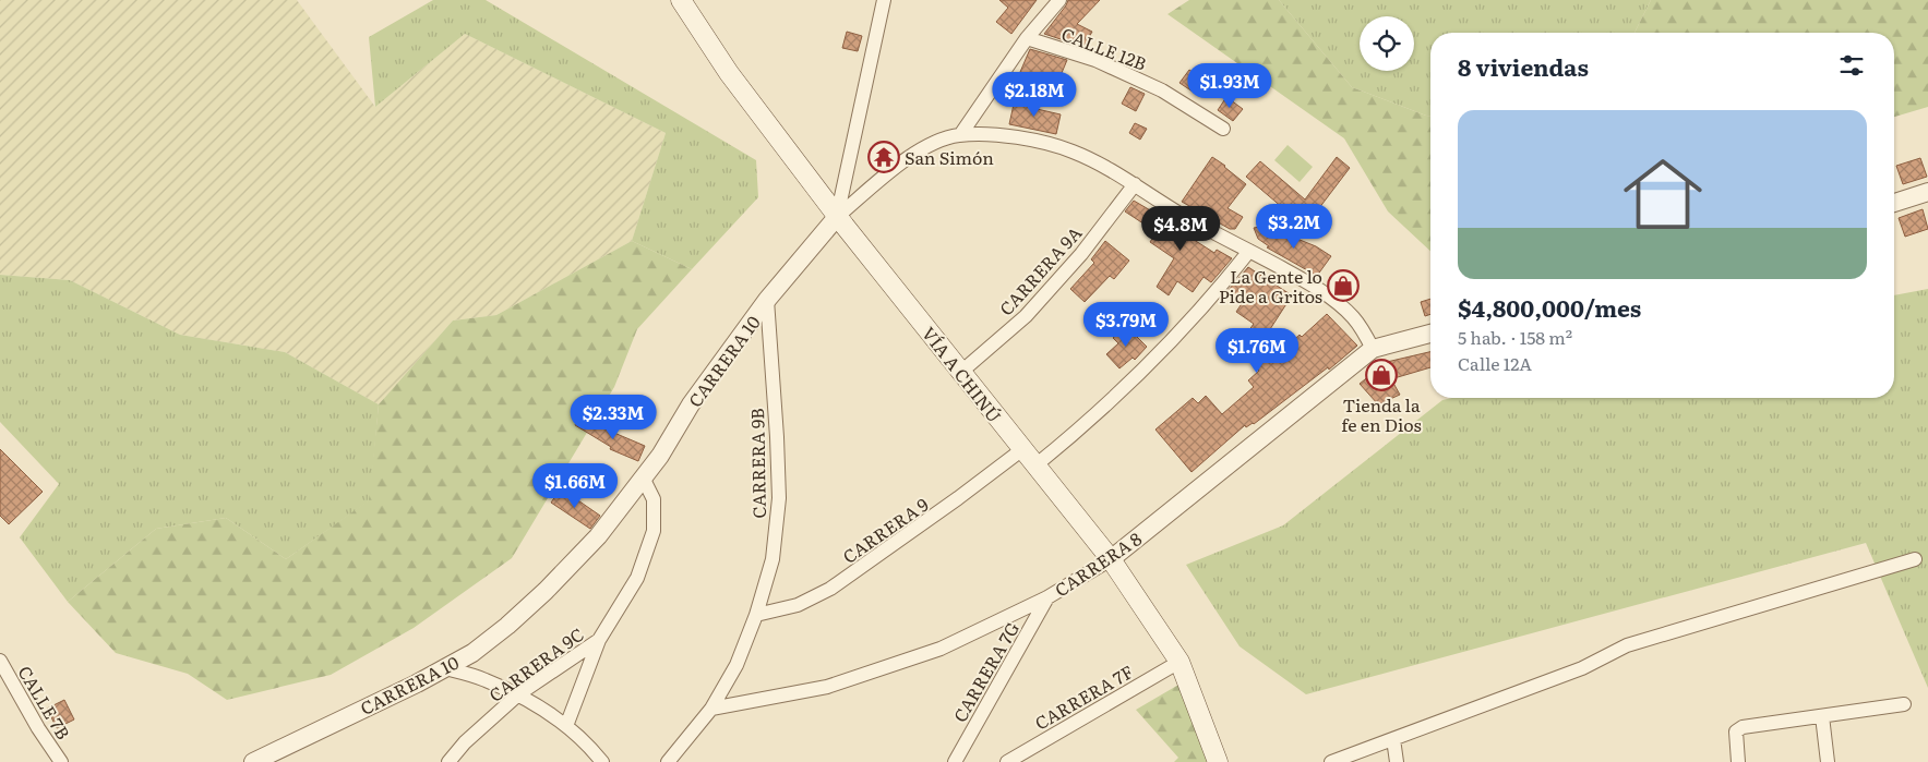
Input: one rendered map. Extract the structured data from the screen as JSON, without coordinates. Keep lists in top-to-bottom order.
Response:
{
  "streets": {
    "main road": ["VÍA A CHINÚ"],
    "street": [
      "CALLE 12B",
      "CARRERA 9A",
      "CARRERA 10",
      "CARRERA 9B",
      "CARRERA 9",
      "CARRERA 8",
      "CARRERA 9C",
      "CARRERA 7G",
      "CARRERA 7F",
      "CALLE 7B"
    ]
  },
  "crossings": [
    ["CARRERA 9A", "CARRERA 10"],
    ["CARRERA 9A", "VÍA A CHINÚ"],
    ["CARRERA 10", "VÍA A CHINÚ"],
    ["CARRERA 10", "CARRERA 9B"],
    ["CARRERA 10", "CARRERA 8"],
    ["CARRERA 10", "CARRERA 9C"],
    ["VÍA A CHINÚ", "CARRERA 9"],
    ["VÍA A CHINÚ", "CARRERA 8"],
    ["VÍA A CHINÚ", "CARRERA 7F"],
    ["CARRERA 9B", "CARRERA 9"],
    ["CARRERA 9B", "CARRERA 8"],
    ["CARRERA 8", "CARRERA 7G"]
  ],
  "places": {
    "temple": ["San Simón"],
    "shop": ["La Gente lo Pide a Gritos", "Tienda la fe en Dios"]
  },
  "page": {
    "heading": "8 viviendas",
    "price": [
      "$1.93M",
      "$2.18M",
      "$3.2M",
      "$4.8M",
      "$3.79M",
      "$1.76M",
      "$2.33M",
      "$1.66M"
    ],
    "list": [
      {
        "name": "$4,800,000/mes",
        "note": "5 hab. · 158 m² · Calle 12A"
      }
    ]
  }
}
